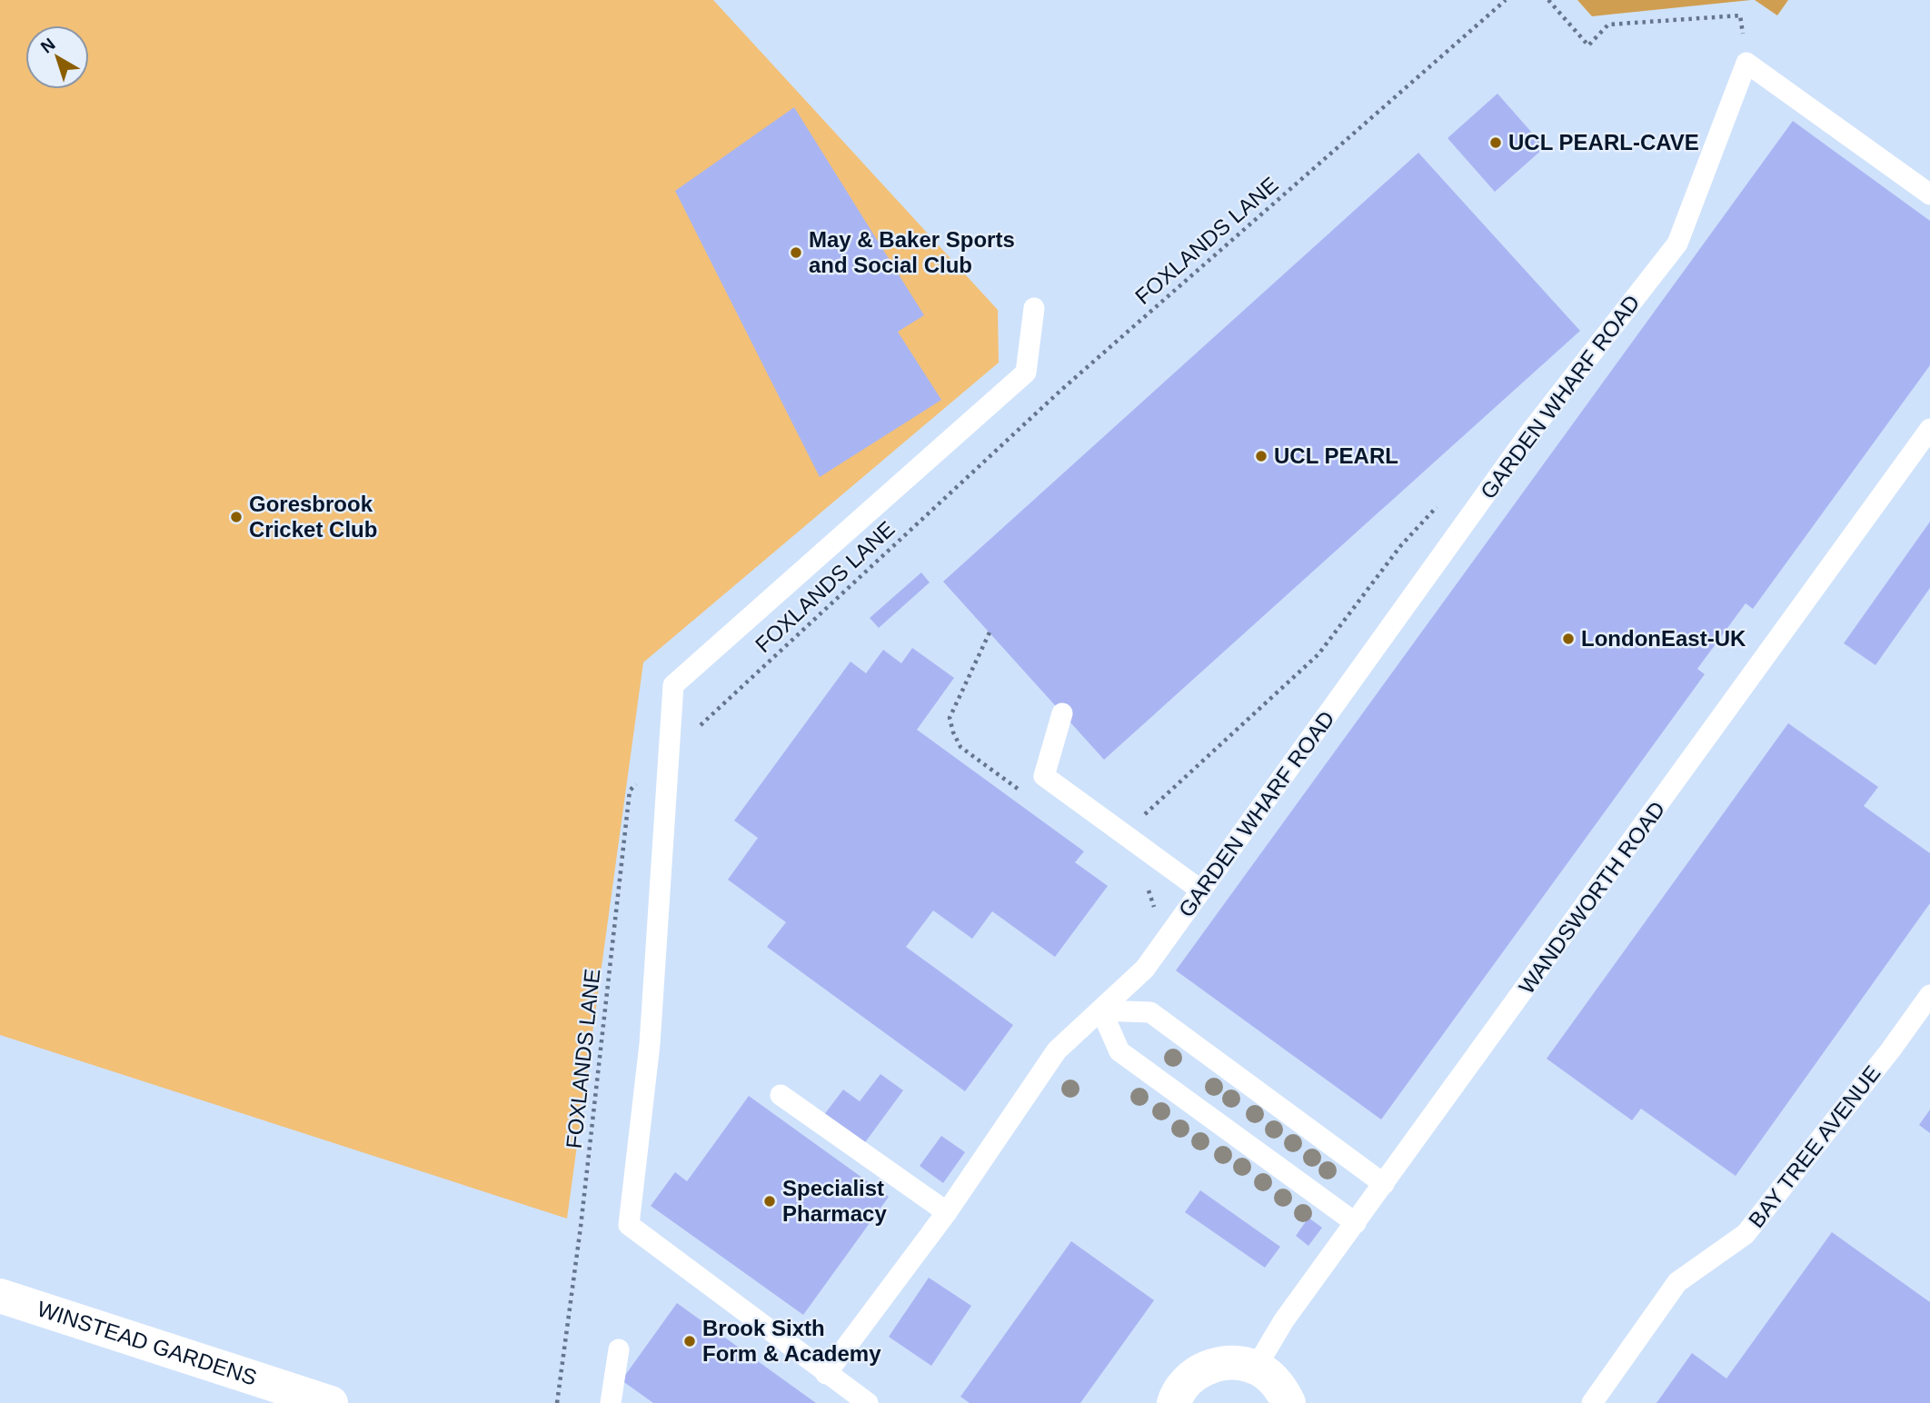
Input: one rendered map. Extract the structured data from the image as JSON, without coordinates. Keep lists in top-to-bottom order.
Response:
{
  "streets": {
    "street": ["WINSTEAD GARDENS"],
    "lane": ["GARDEN WHARF ROAD", "WANDSWORTH ROAD", "BAY TREE AVENUE"],
    "path": ["FOXLANDS LANE"]
  },
  "places": [
    "UCL PEARL-CAVE",
    "May & Baker Sports and Social Club",
    "UCL PEARL",
    "Goresbrook Cricket Club",
    "LondonEast-UK",
    "Specialist Pharmacy",
    "Brook Sixth Form & Academy"
  ],
  "north": "top left"
}
